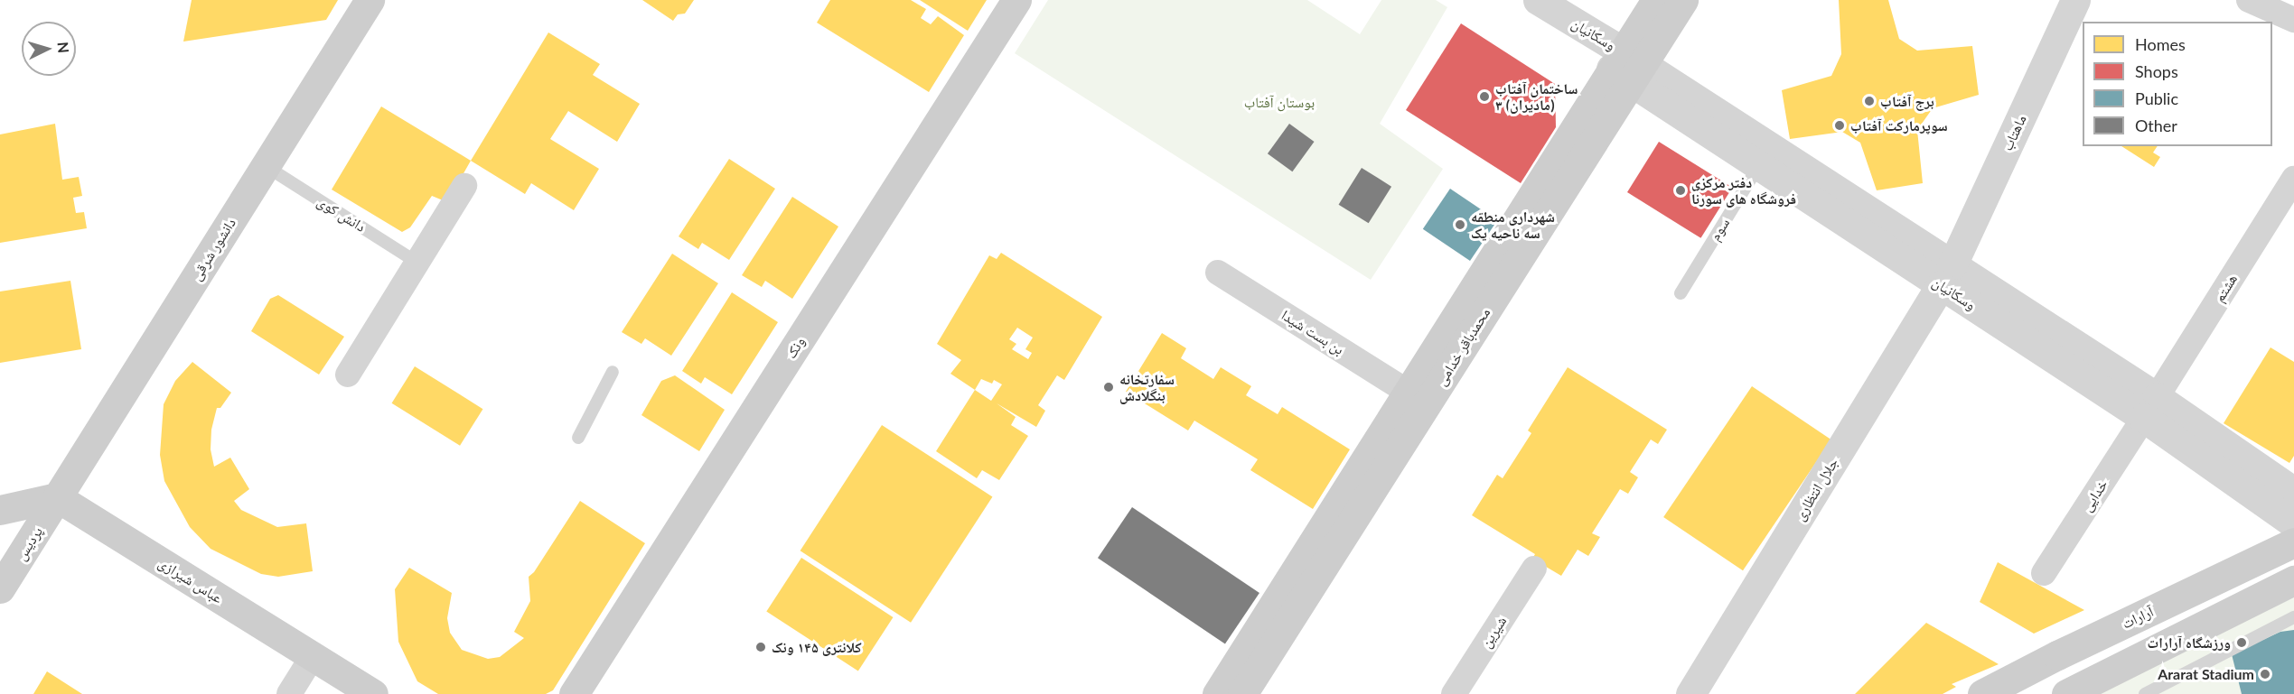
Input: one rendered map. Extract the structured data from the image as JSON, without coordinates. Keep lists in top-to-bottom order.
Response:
{
  "streets": {
    "main road": [
      "دانشور شرقی",
      "محمدباقر خدامی",
      "ونک",
      "پردیس",
      "عباس شیرازی",
      "آرارات"
    ],
    "street": [
      "وسکانیان",
      "ماهتاب",
      "هشتم",
      "بن بست شیدا",
      "جلال انتظاری",
      "خدایی",
      "شیرین"
    ],
    "lane": ["دانش کوی", "سوم"]
  },
  "crossings": [
    ["وسکانیان", "ماهتاب"],
    ["وسکانیان", "سوم"],
    ["وسکانیان", "محمدباقر خدامی"],
    ["وسکانیان", "جلال انتظاری"],
    ["ماهتاب", "جلال انتظاری"],
    ["دانش کوی", "دانشور شرقی"],
    ["دانشور شرقی", "پردیس"],
    ["دانشور شرقی", "عباس شیرازی"],
    ["هشتم", "خدایی"],
    ["بن بست شیدا", "محمدباقر خدامی"],
    ["پردیس", "عباس شیرازی"]
  ],
  "parks": ["بوستان آفتاب"],
  "places": [
    "ساختمان آفتاب ۳ (مادیران)",
    "برج آفتاب",
    "سوپرمارکت آفتاب",
    "دفتر مرکزی فروشگاه های سورنا",
    "شهرداری منطقه سه ناحیه یک",
    "سفارتخانه بنگلادش",
    "ورزشگاه آرارات",
    "کلانتری ۱۴۵ ونک",
    "Ararat Stadium"
  ],
  "legend": [
    "Homes",
    "Shops",
    "Public",
    "Other"
  ],
  "north": "right"
}
